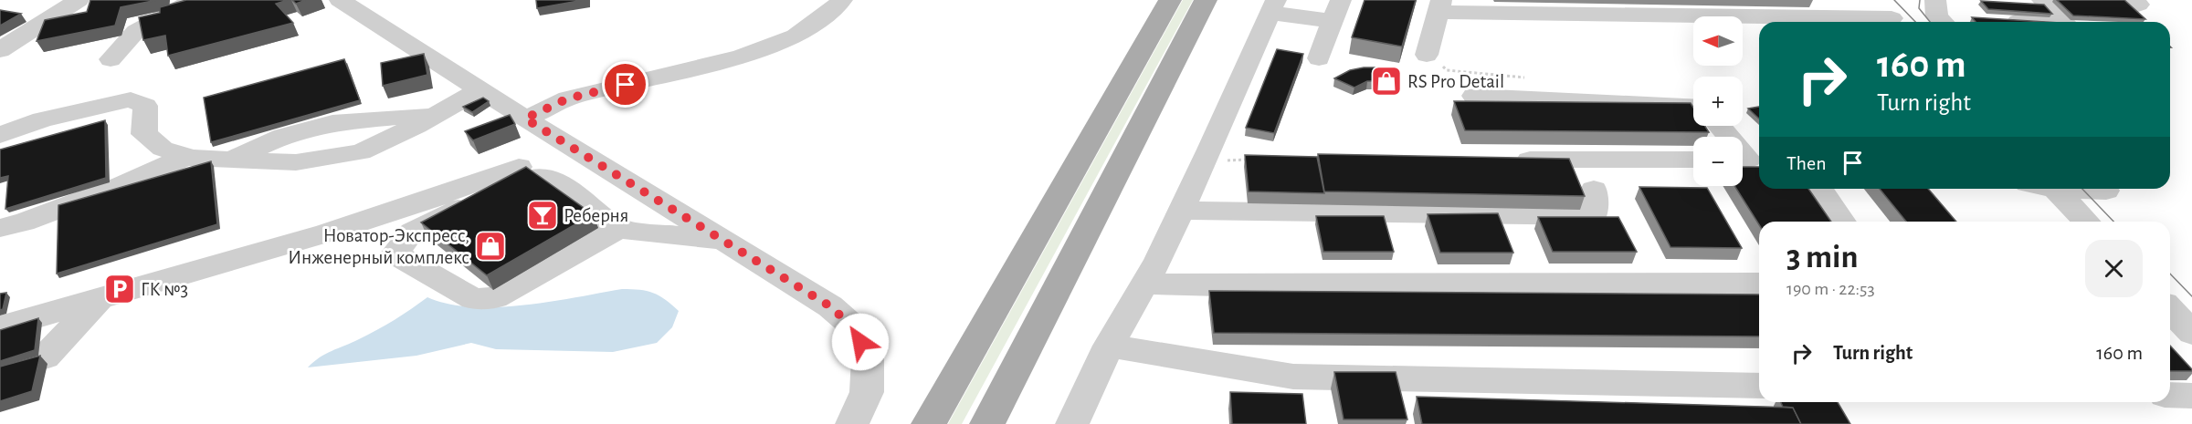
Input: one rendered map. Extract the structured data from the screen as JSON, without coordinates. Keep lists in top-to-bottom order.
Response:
{
  "places": {
    "shop": ["RS Pro Detail", "Новатор-Экспресс, Инженерный комплекс"],
    "bar": ["Реберня"],
    "parking": ["ГК №3"]
  },
  "north": "left",
  "page": {
    "map_buttons": ["+", "−"],
    "turn": ["160 m", "Turn right"],
    "then": "Then",
    "heading": ["3 min", "190 m · 22:53"],
    "list": [
      {
        "name": "Turn right",
        "value": "160 m"
      }
    ]
  }
}
